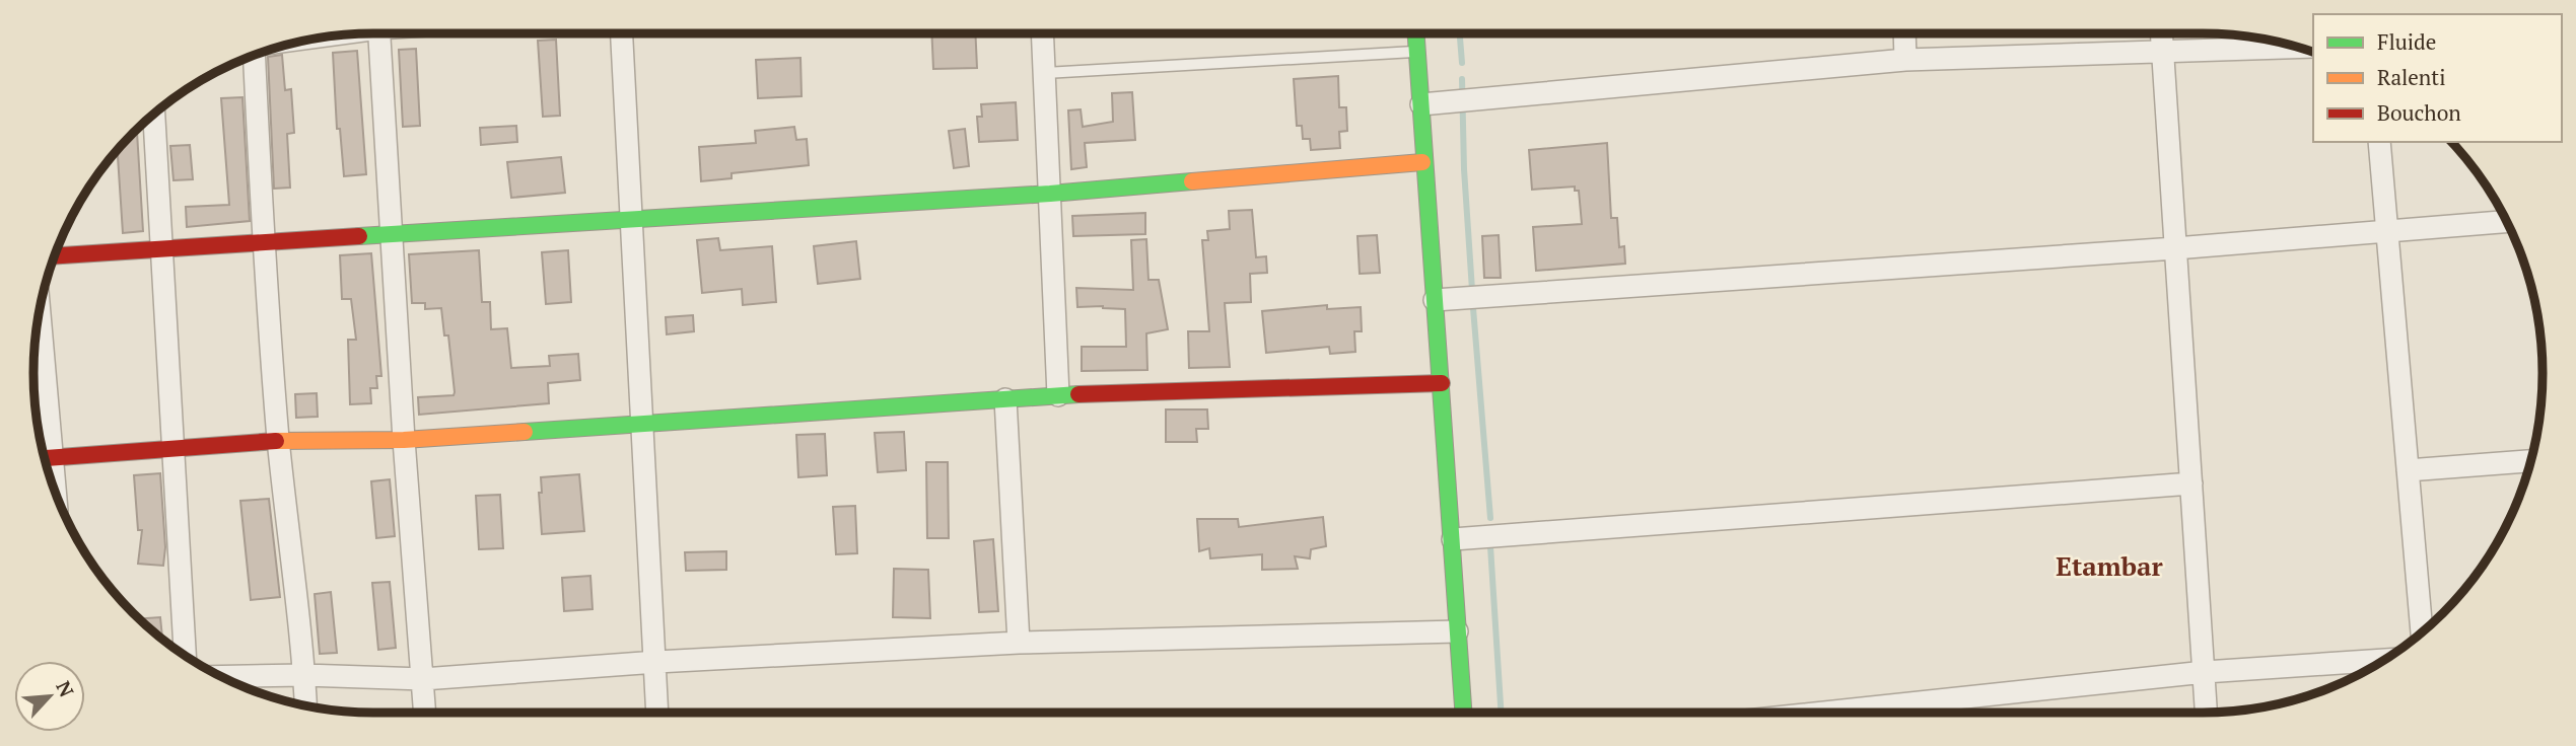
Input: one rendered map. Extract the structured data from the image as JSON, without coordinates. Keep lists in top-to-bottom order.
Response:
{
  "districts": ["Etambar"],
  "legend": ["Fluide", "Ralenti", "Bouchon"],
  "north": "top right"
}
